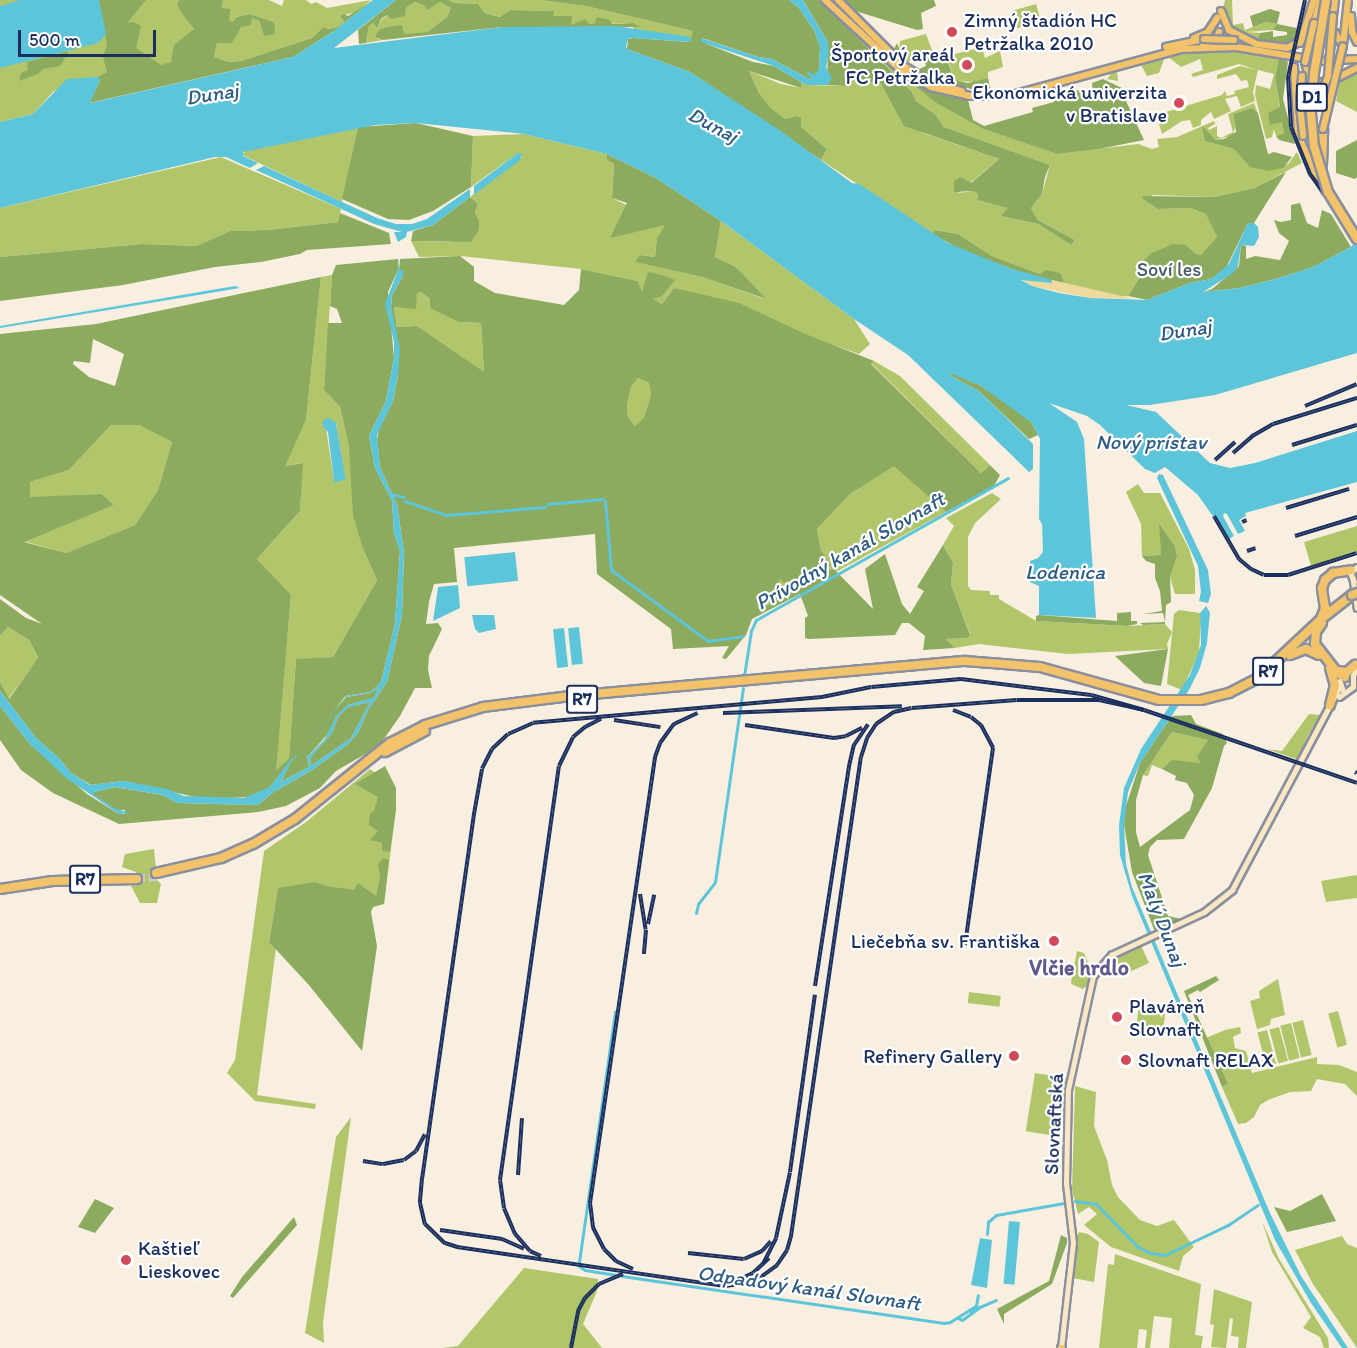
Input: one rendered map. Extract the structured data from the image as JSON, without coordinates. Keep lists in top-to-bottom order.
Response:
{
  "streets": {
    "highway": ["D1", "R7"],
    "main road": ["Slovnaftská"]
  },
  "districts": ["Vlčie hrdlo"],
  "water": [
    "Dunaj",
    "Nový prístav",
    "Prívodný kanál Slovnaft",
    "Lodenica",
    "Malý Dunaj",
    "Odpadový kanál Slovnaft"
  ],
  "parks": ["Soví les"],
  "places": [
    "Zimný štadión HC Petržalka 2010",
    "Športový areál FC Petržalka",
    "Ekonomická univerzita v Bratislave",
    "Liečebňa sv. Františka",
    "Plaváreň Slovnaft",
    "Refinery Gallery",
    "Slovnaft RELAX",
    "Kaštieľ Lieskovec"
  ],
  "scale_bar": "500 m"
}
